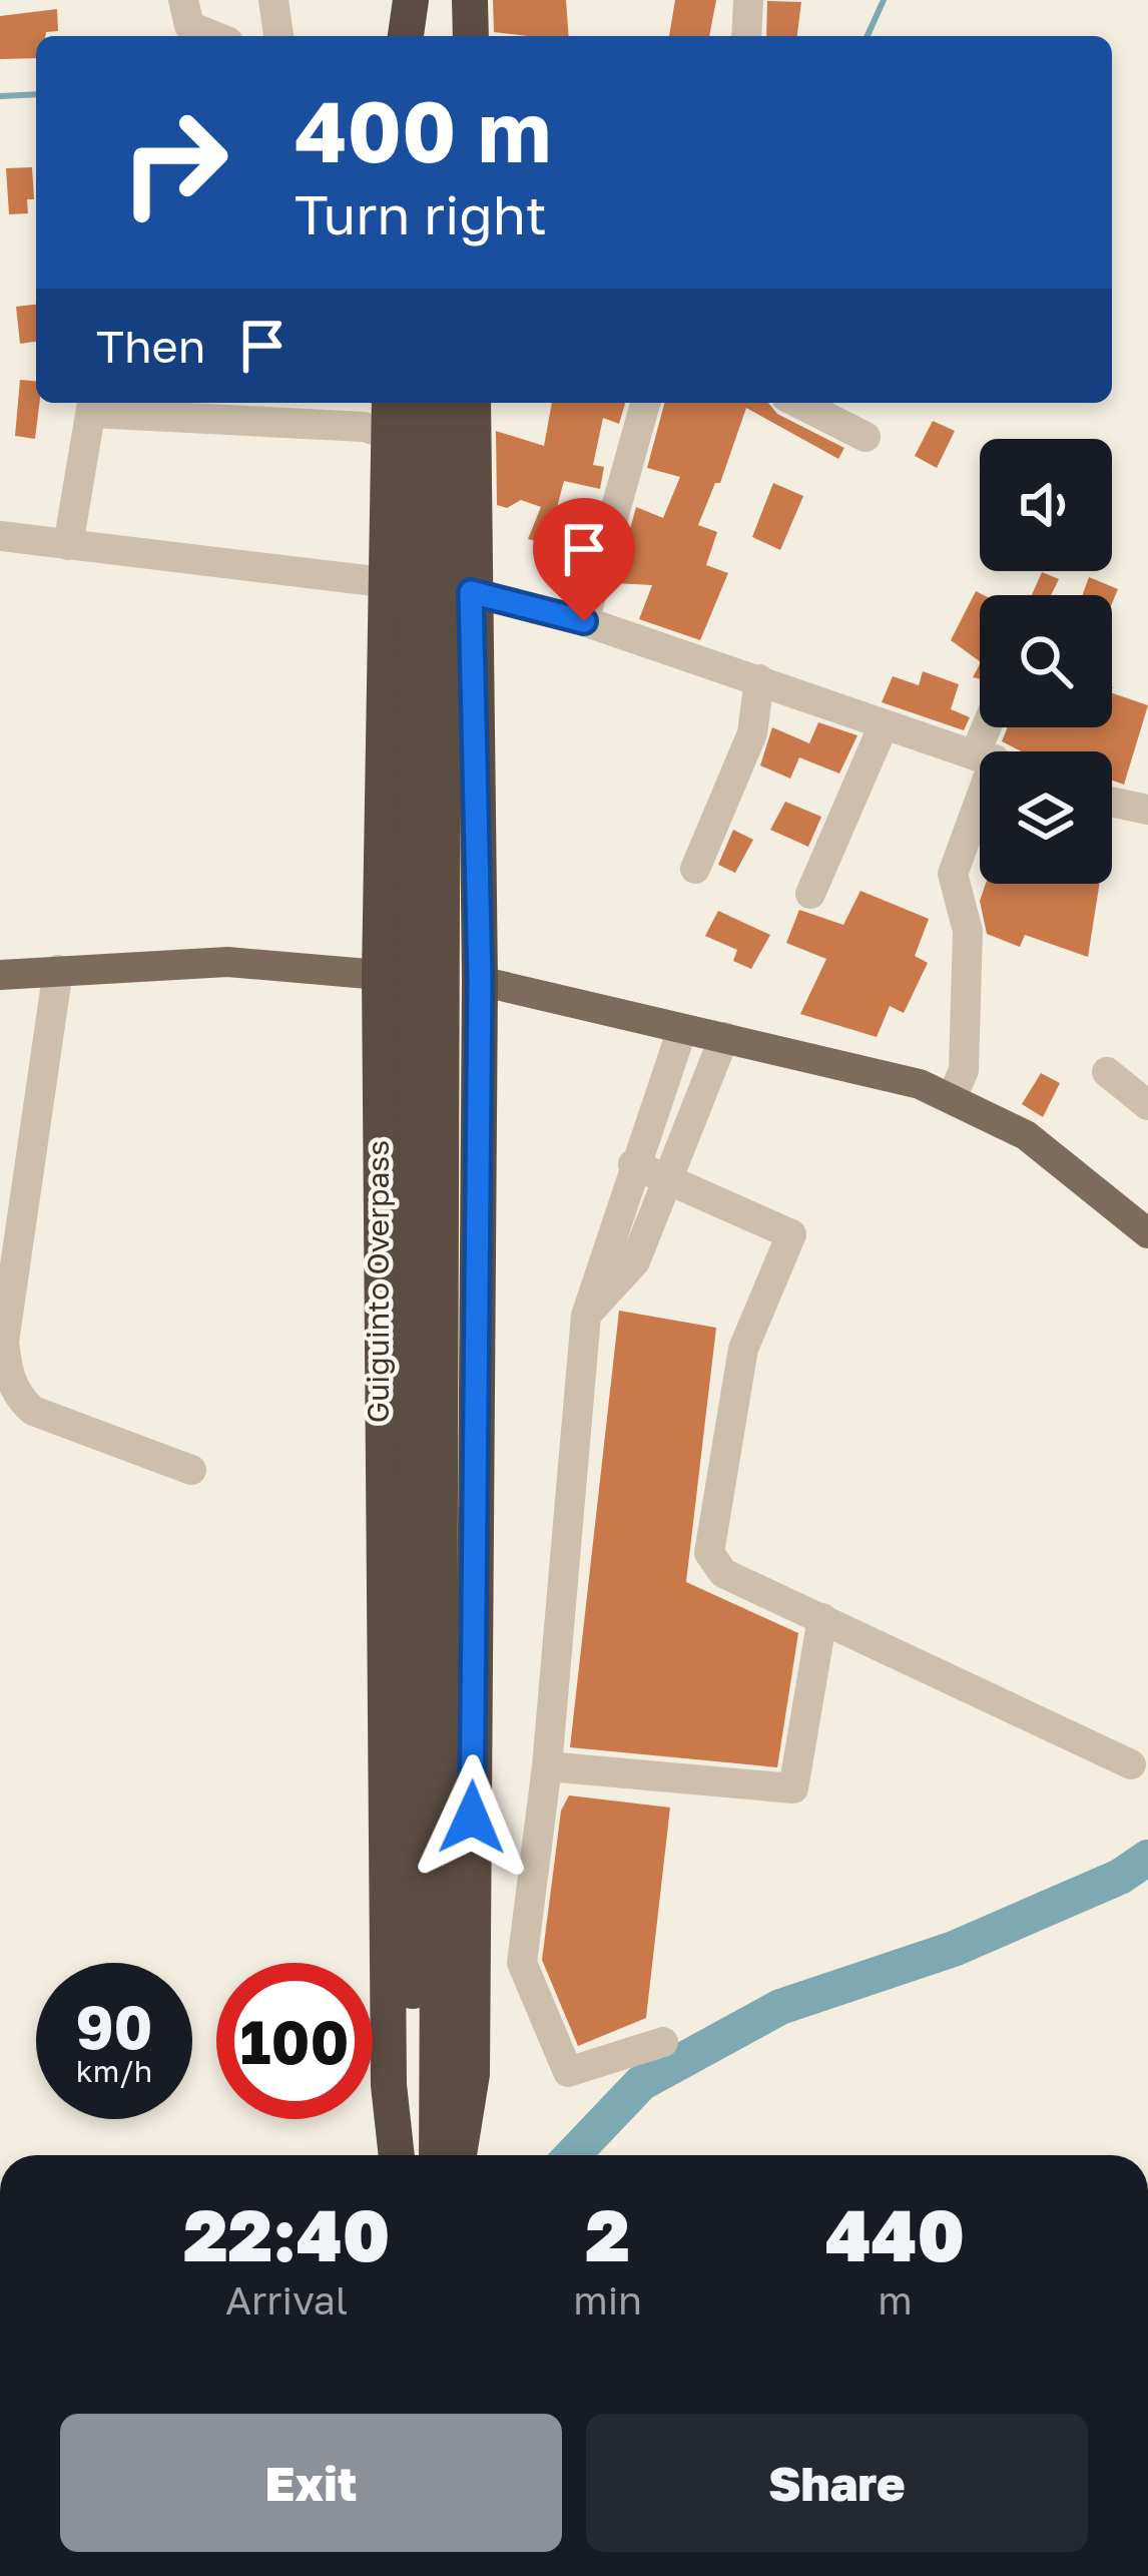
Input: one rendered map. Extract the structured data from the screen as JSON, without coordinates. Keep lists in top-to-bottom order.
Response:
{
  "streets": {
    "highway": ["Guiguinto Overpass"]
  },
  "page": {
    "turn": ["400 m", "Turn right"],
    "then": "Then",
    "speed": "90 km/h",
    "limit": "100",
    "eta": [
      "22:40",
      "Arrival",
      "2",
      "min",
      "440",
      "m"
    ],
    "buttons": ["Exit", "Share"]
  }
}
